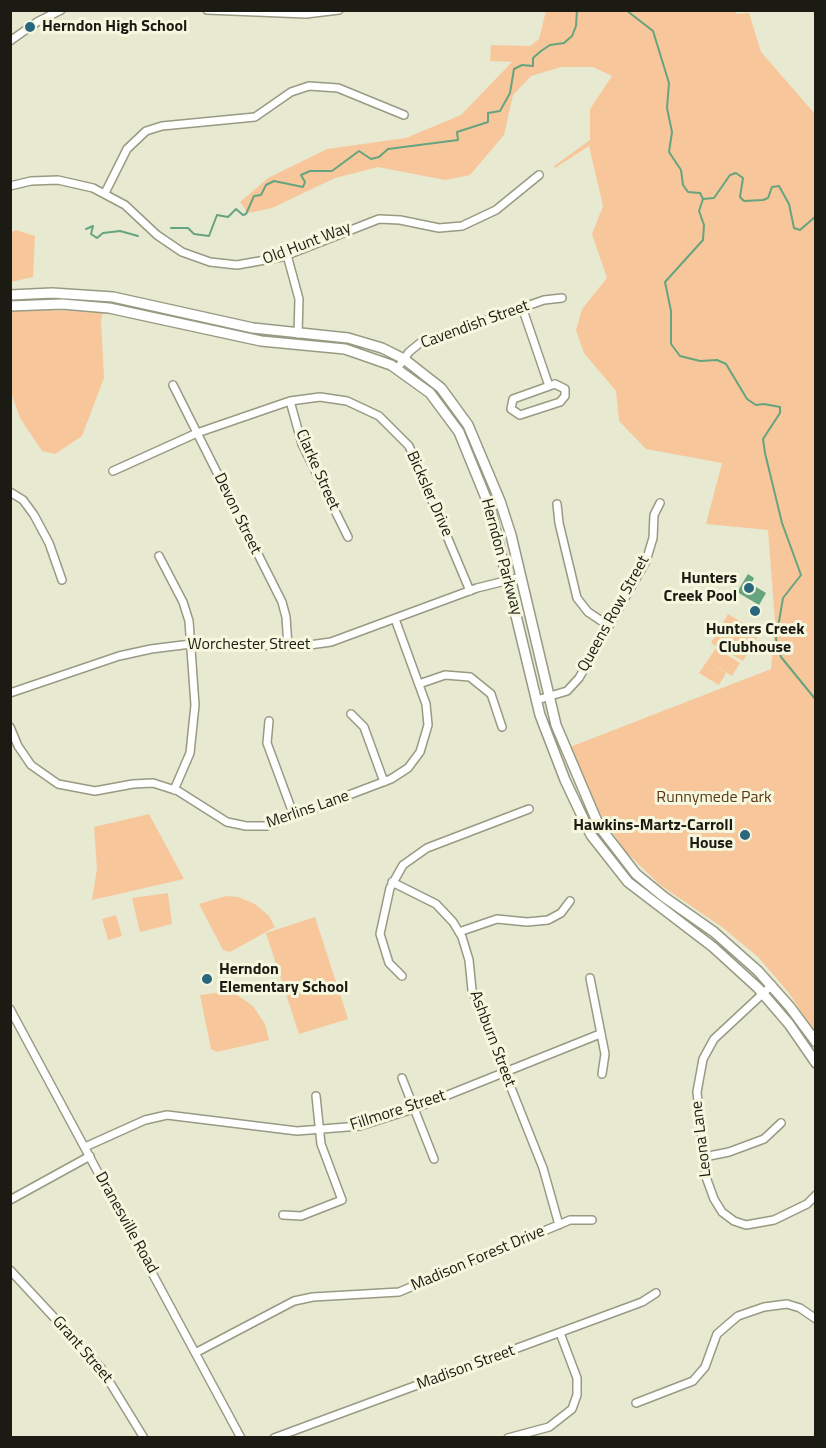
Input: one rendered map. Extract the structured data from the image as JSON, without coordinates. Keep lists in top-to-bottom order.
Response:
{
  "streets": {
    "main road": ["Herndon Parkway"],
    "street": [
      "Old Hunt Way",
      "Cavendish Street",
      "Clarke Street",
      "Bicksler Drive",
      "Devon Street",
      "Queens Row Street",
      "Worchester Street",
      "Merlins Lane",
      "Ashburn Street",
      "Fillmore Street",
      "Leona Lane",
      "Dranesville Road",
      "Madison Forest Drive",
      "Grant Street",
      "Madison Street"
    ]
  },
  "crossings": [
    ["Cavendish Street", "Herndon Parkway"],
    ["Clarke Street", "Bicksler Drive"],
    ["Bicksler Drive", "Devon Street"],
    ["Bicksler Drive", "Worchester Street"],
    ["Devon Street", "Worchester Street"],
    ["Herndon Parkway", "Queens Row Street"],
    ["Herndon Parkway", "Worchester Street"],
    ["Herndon Parkway", "Leona Lane"],
    ["Worchester Street", "Merlins Lane"],
    ["Ashburn Street", "Fillmore Street"],
    ["Ashburn Street", "Madison Forest Drive"],
    ["Fillmore Street", "Dranesville Road"],
    ["Dranesville Road", "Madison Forest Drive"]
  ],
  "parks": ["Runnymede Park"],
  "places": [
    "Herndon High School",
    "Hunters Creek Pool",
    "Hunters Creek Clubhouse",
    "Hawkins-Martz-Carroll House",
    "Herndon Elementary School"
  ]
}
